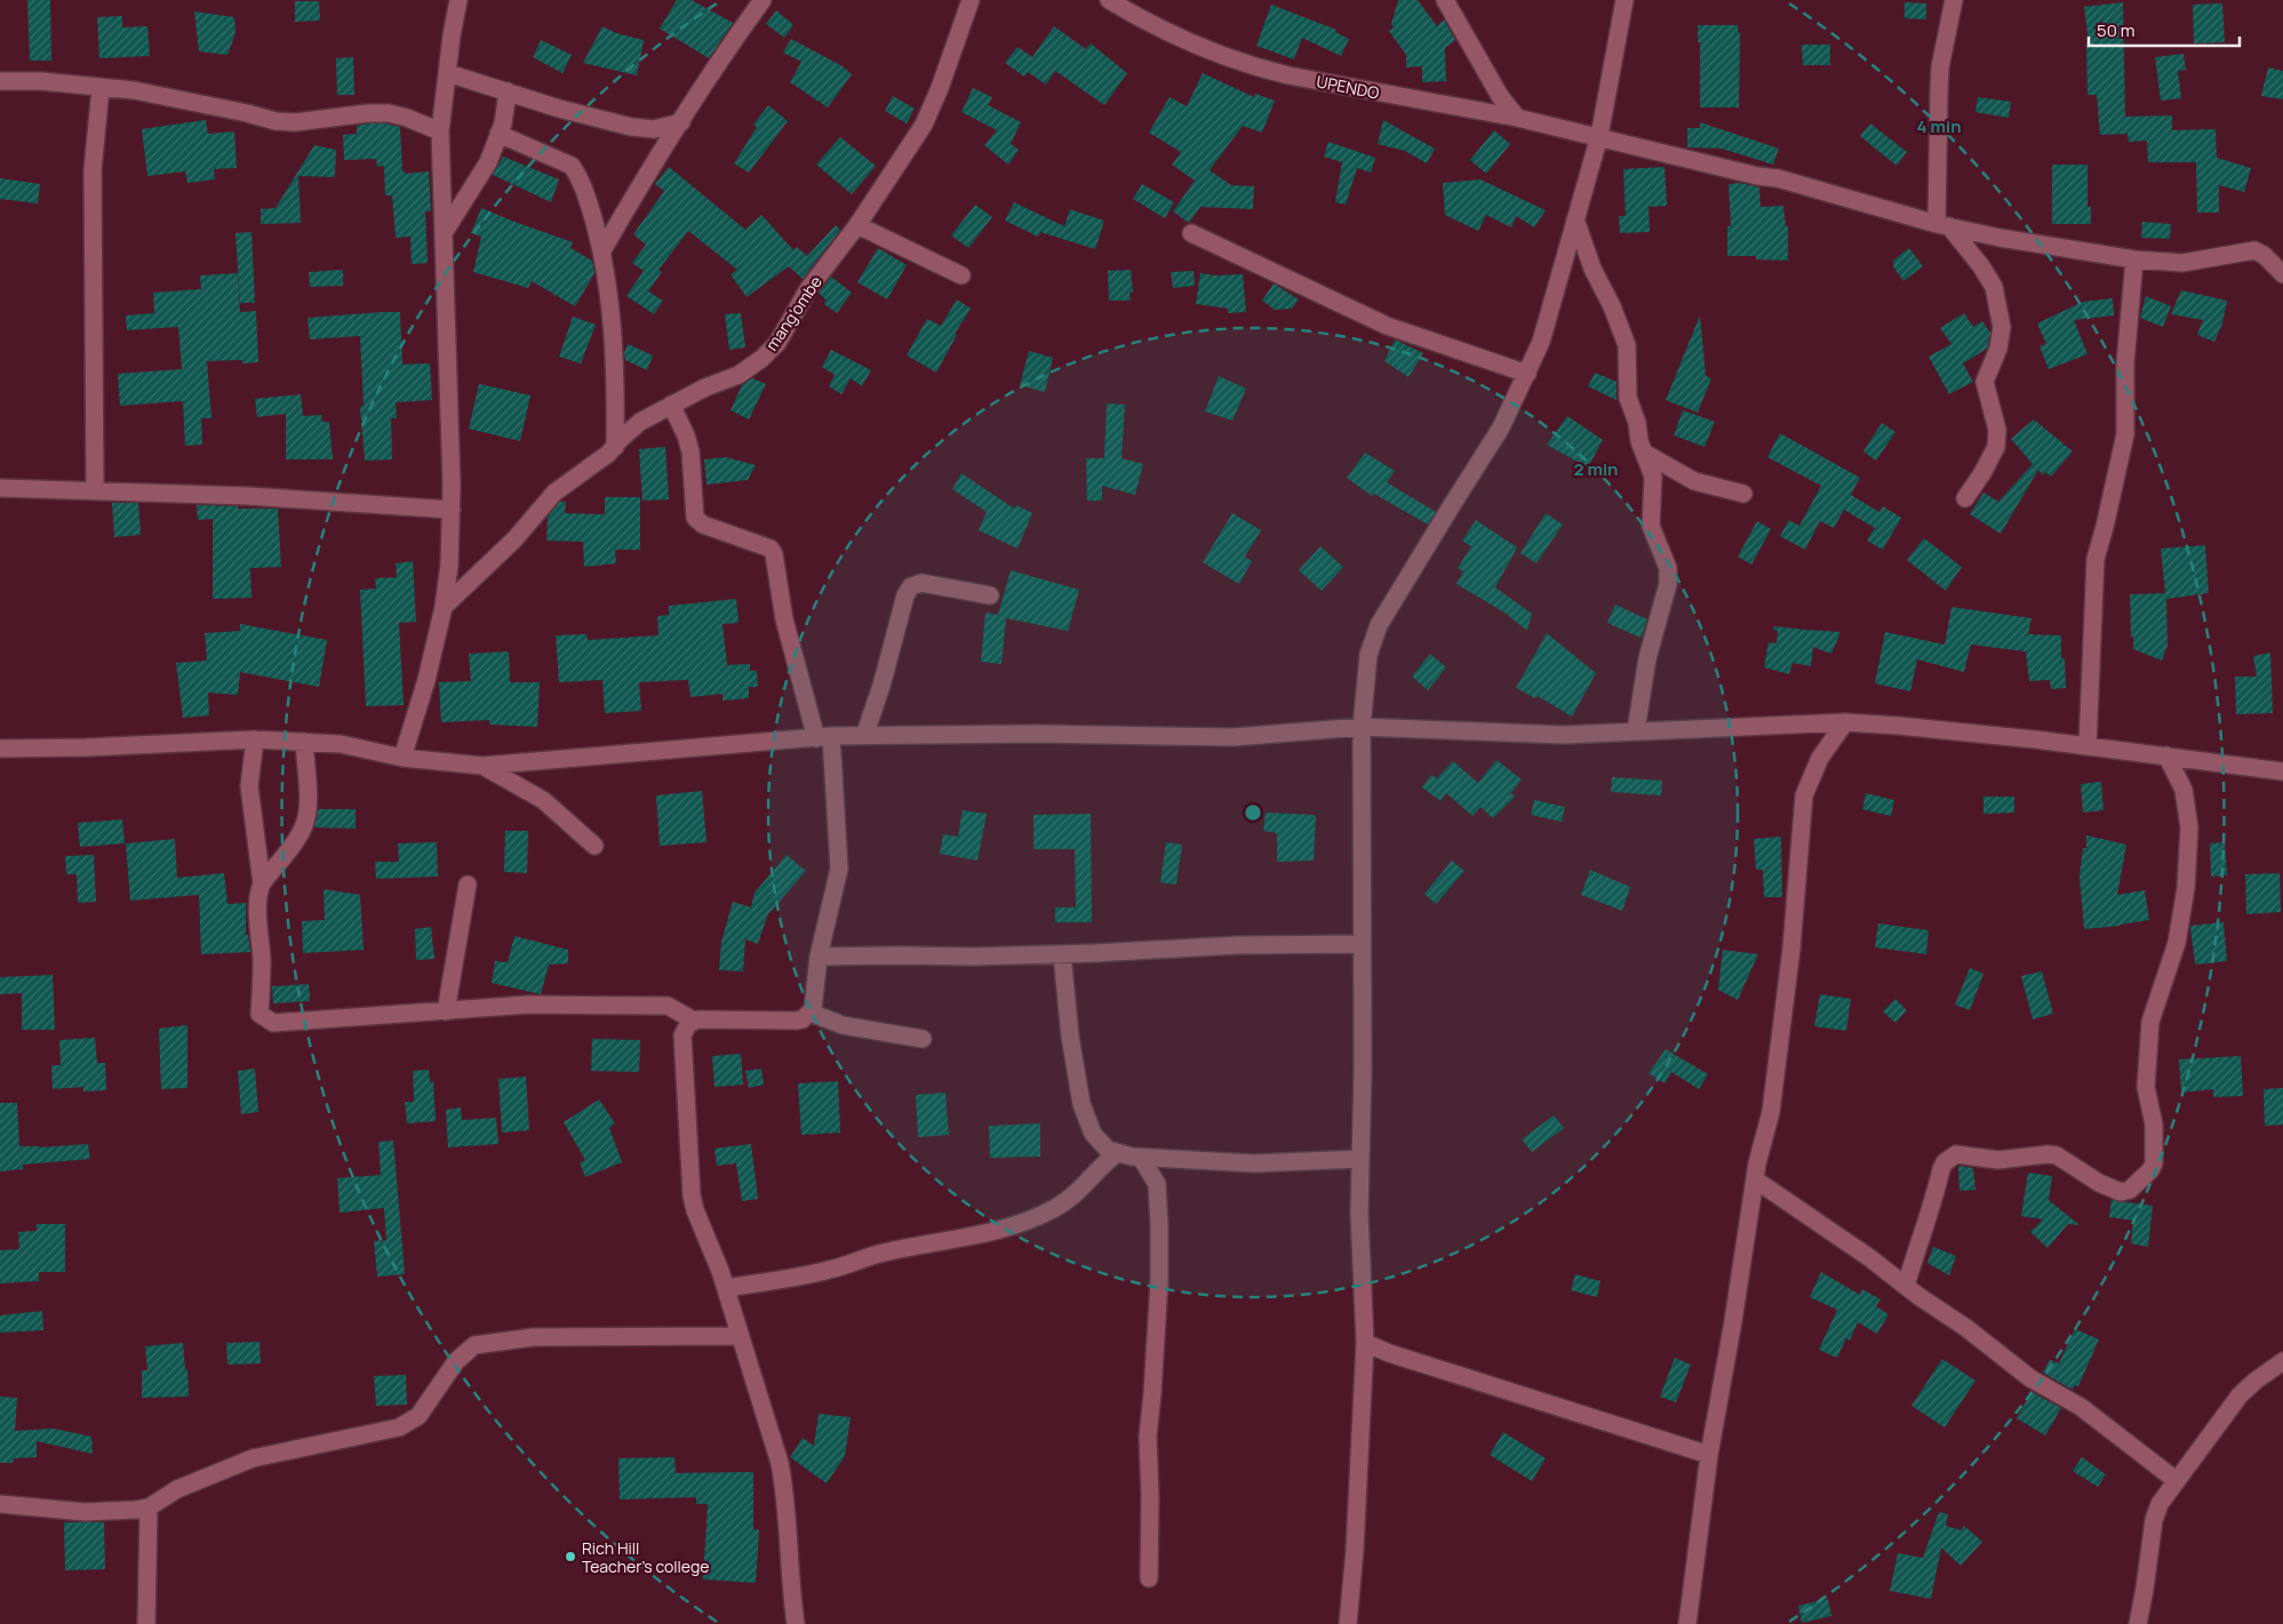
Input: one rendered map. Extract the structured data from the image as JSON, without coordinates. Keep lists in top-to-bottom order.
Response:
{
  "streets": {
    "street": ["UPENDO", "mang'ombe"]
  },
  "places": ["Rich Hill Teacher's college"],
  "scale_bar": "50 m",
  "rings": ["4 min", "2 min"]
}
